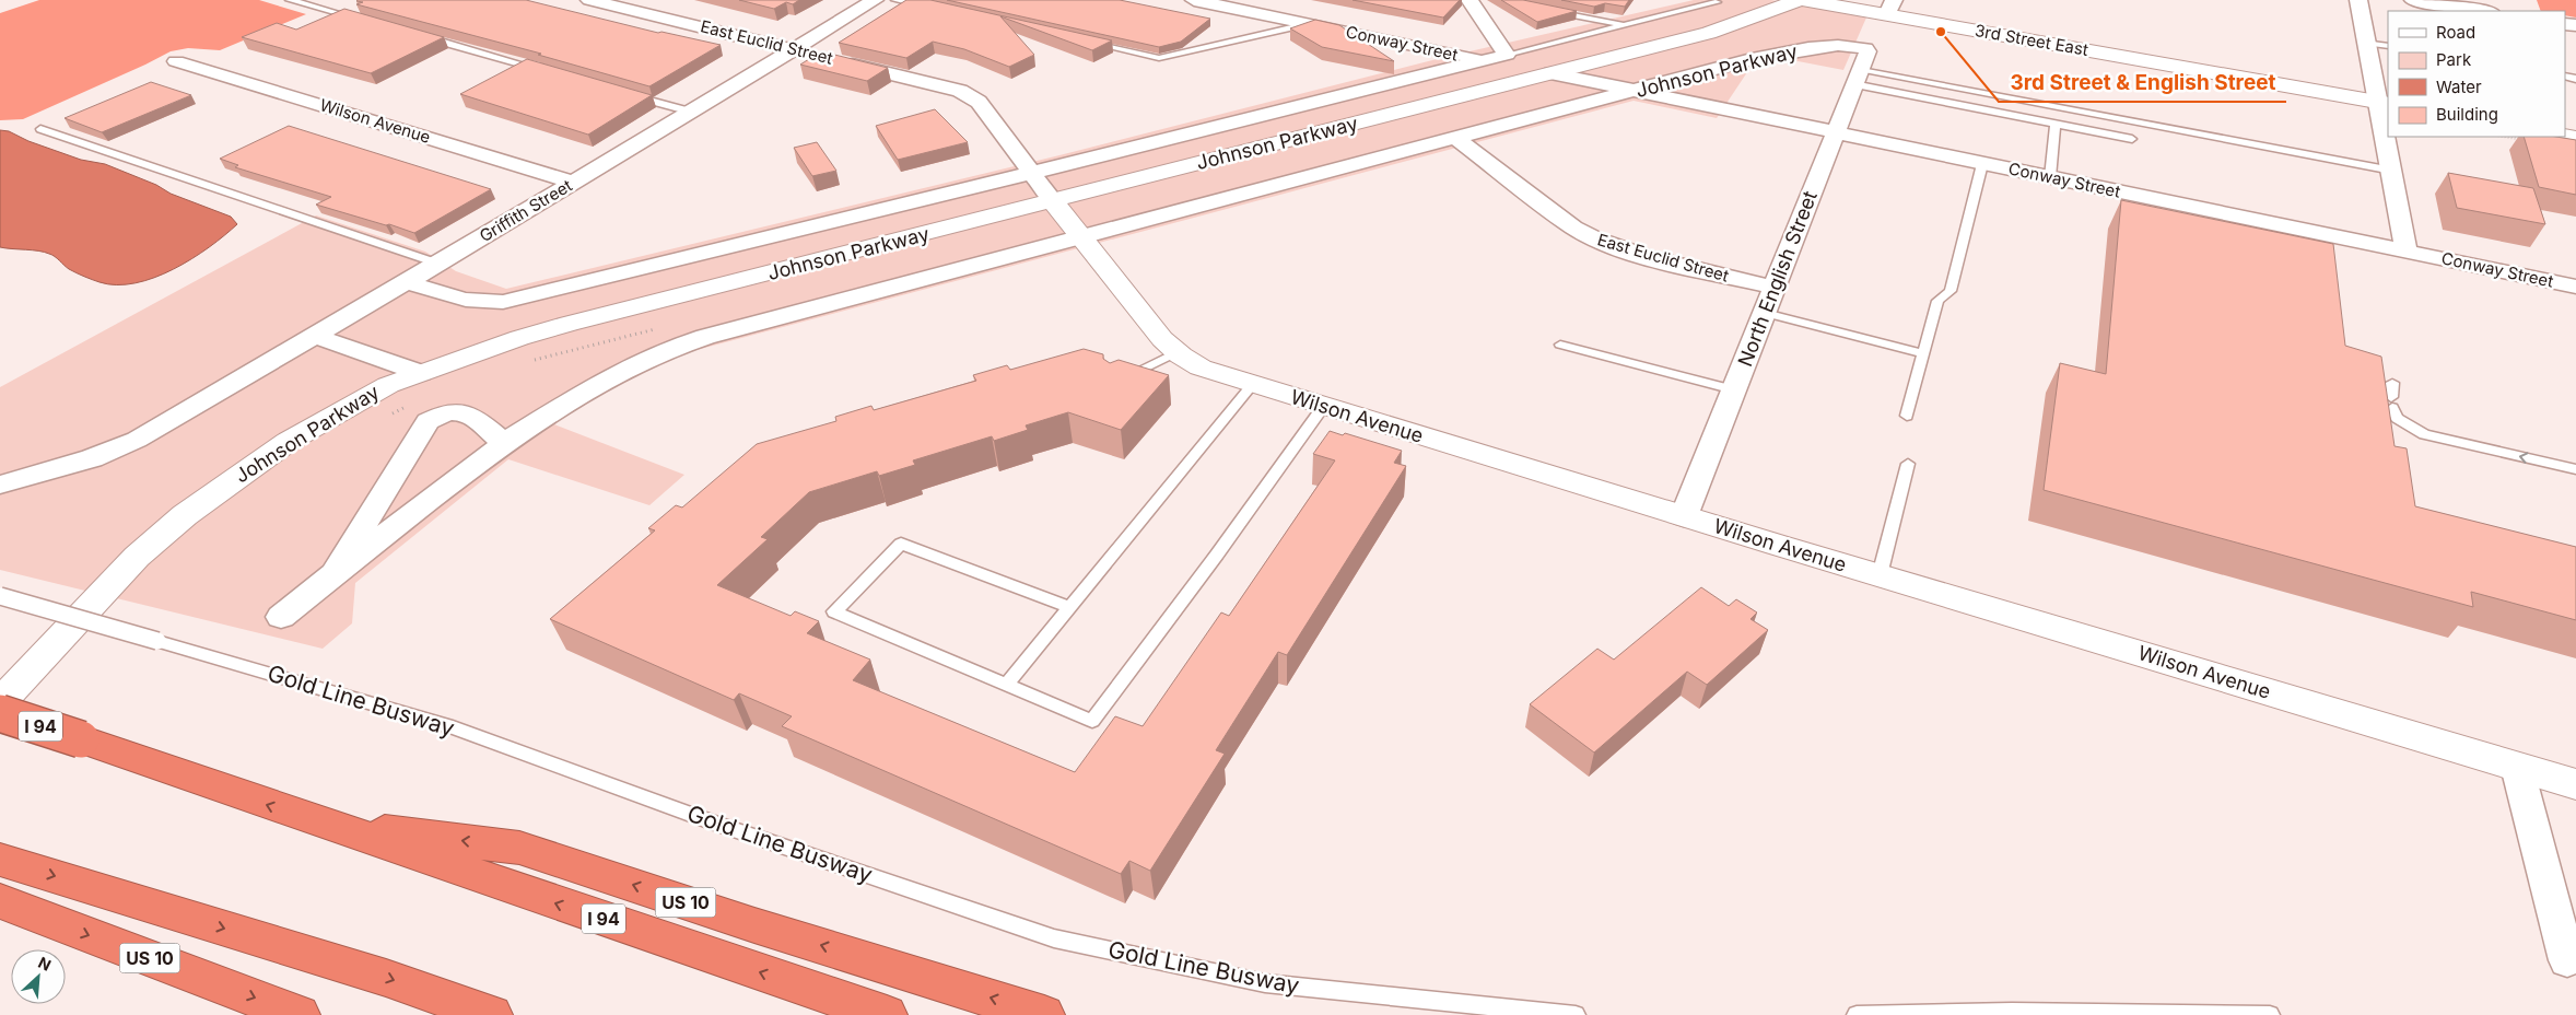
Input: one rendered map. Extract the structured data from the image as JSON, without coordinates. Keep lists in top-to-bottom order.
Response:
{
  "streets": {
    "highway": ["I 94", "US 10"],
    "street": [
      "3rd Street East",
      "East Euclid Street",
      "Conway Street",
      "Johnson Parkway",
      "Wilson Avenue",
      "Griffith Street",
      "North English Street"
    ],
    "lane": ["Gold Line Busway"]
  },
  "crossings": [
    ["East Euclid Street", "Johnson Parkway"],
    ["East Euclid Street", "Wilson Avenue"],
    ["East Euclid Street", "Griffith Street"],
    ["East Euclid Street", "North English Street"],
    ["Conway Street", "Johnson Parkway"],
    ["Conway Street", "North English Street"],
    ["Johnson Parkway", "Wilson Avenue"],
    ["Johnson Parkway", "Griffith Street"],
    ["Johnson Parkway", "North English Street"],
    ["Wilson Avenue", "Griffith Street"],
    ["Wilson Avenue", "North English Street"],
    ["I 94", "US 10"]
  ],
  "places": ["3rd Street & English Street"],
  "legend": [
    "Road",
    "Park",
    "Water",
    "Building"
  ],
  "north": "top right"
}
